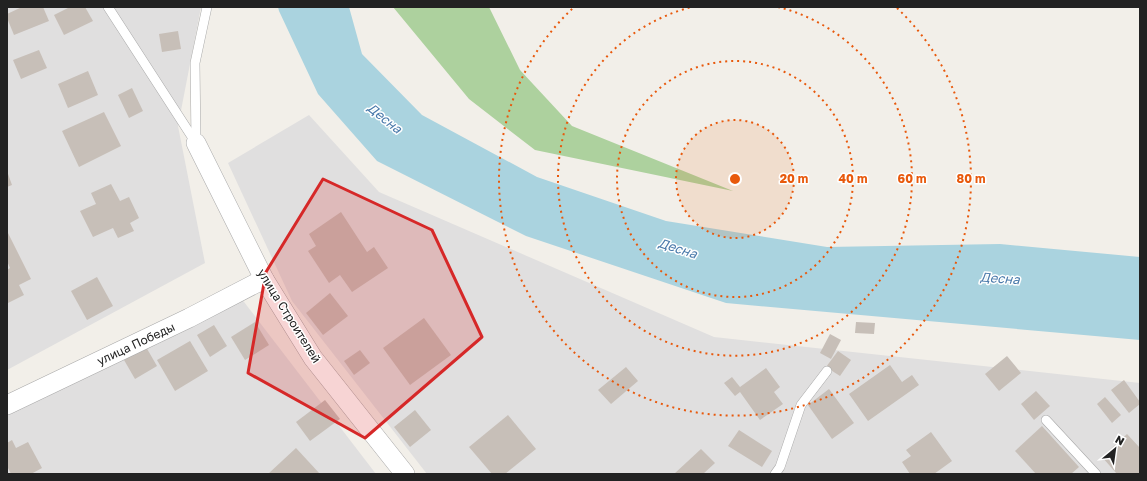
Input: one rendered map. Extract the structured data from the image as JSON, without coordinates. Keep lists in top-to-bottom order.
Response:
{
  "streets": {
    "street": ["улица Строителей", "улица Победы"]
  },
  "crossings": [
    ["улица Строителей", "улица Победы"]
  ],
  "water": ["Десна"],
  "north": "top right",
  "rings": [
    "20 m",
    "40 m",
    "60 m",
    "80 m"
  ]
}
